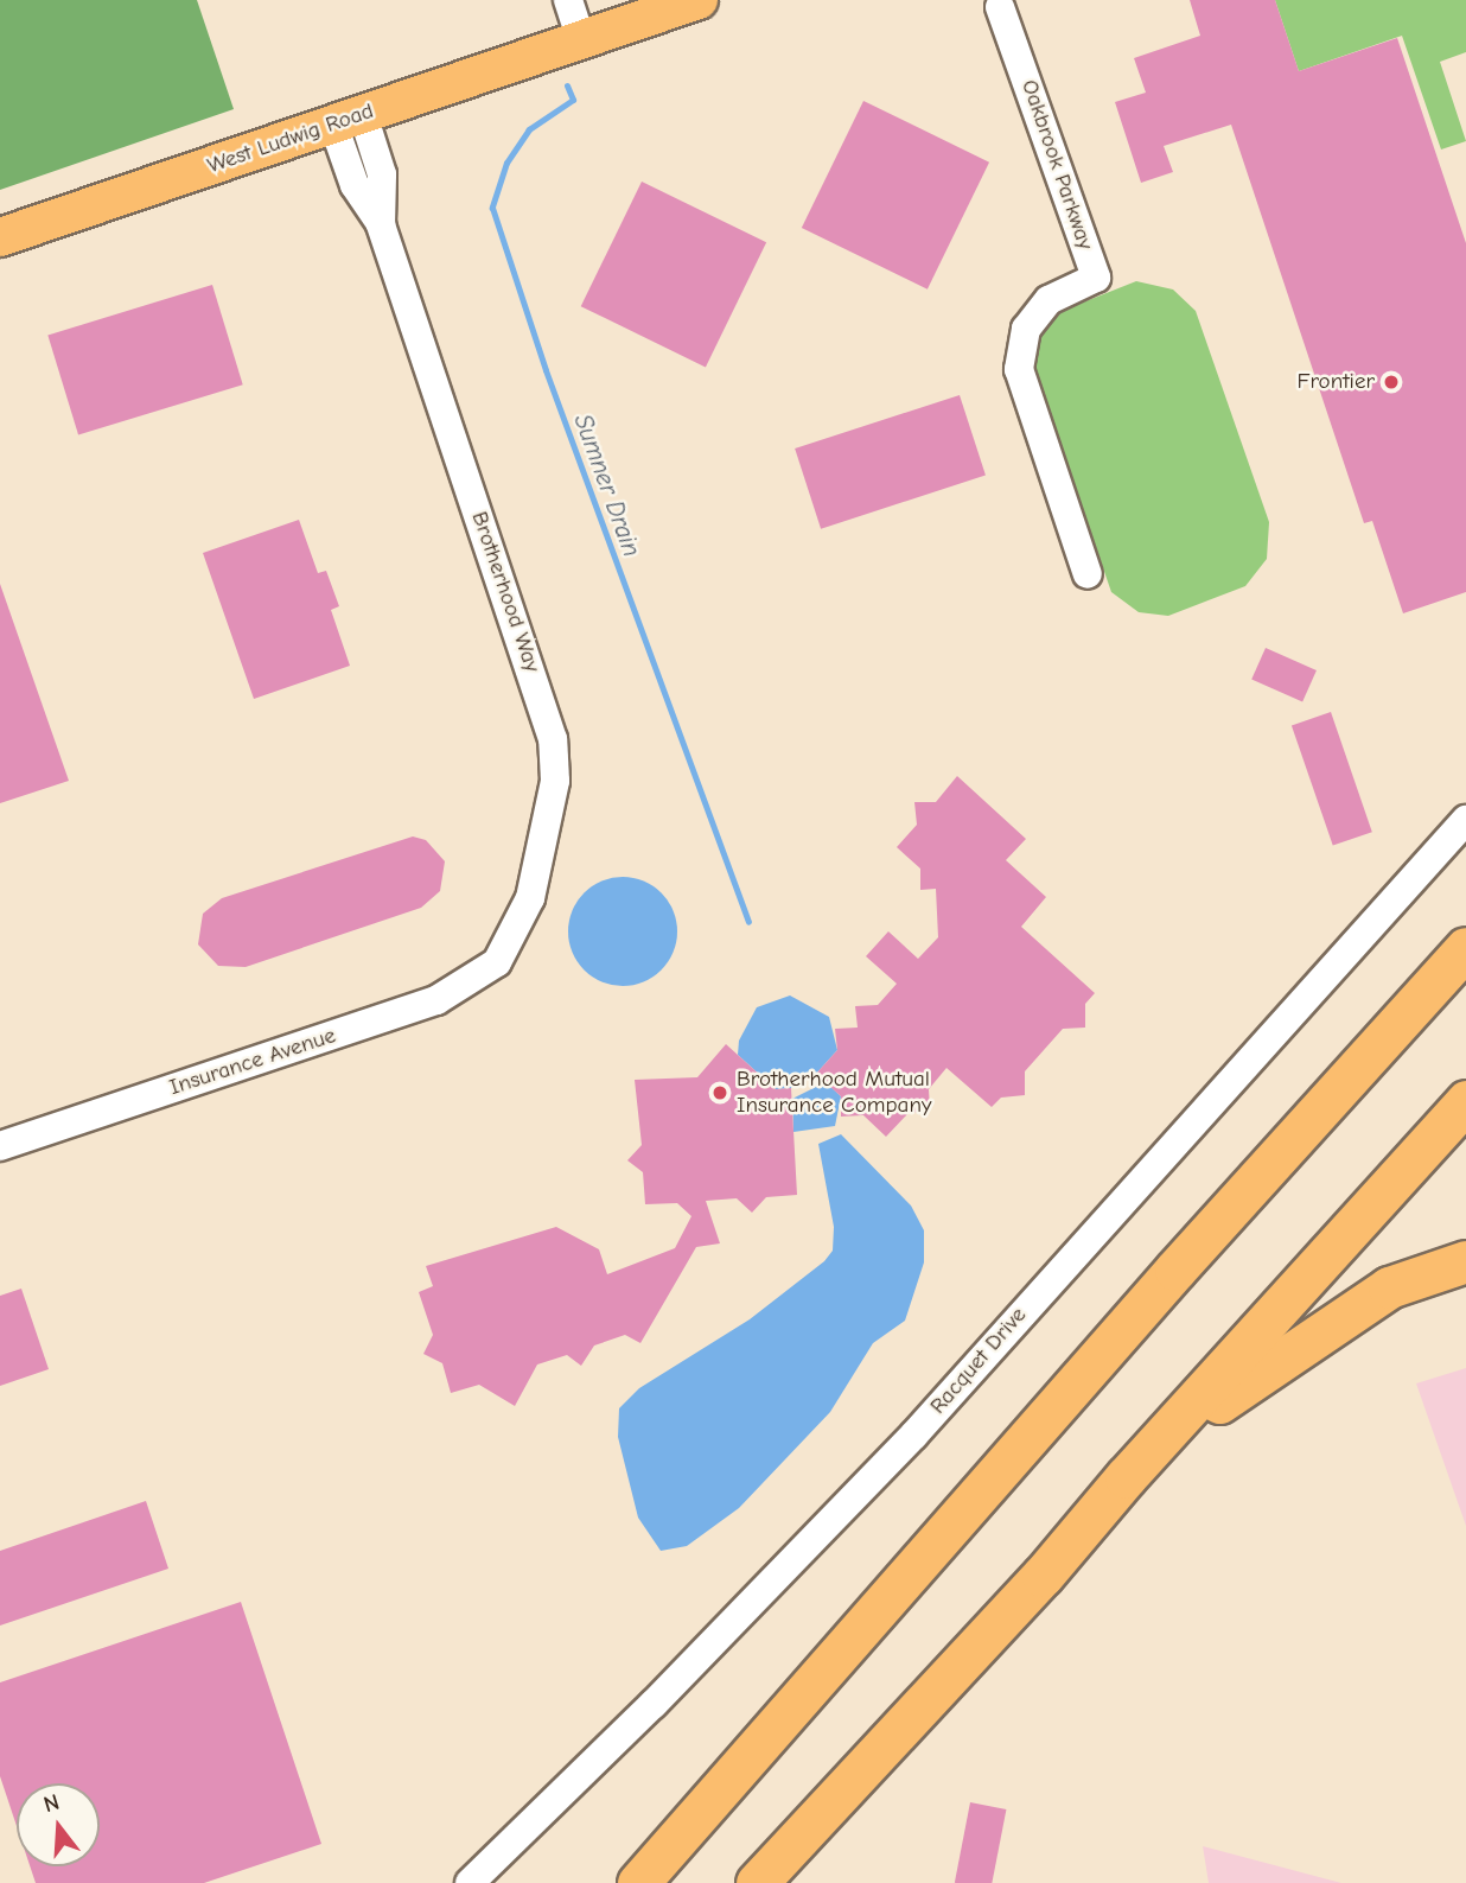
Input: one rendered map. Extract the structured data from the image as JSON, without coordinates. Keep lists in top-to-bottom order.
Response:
{
  "streets": {
    "main road": ["West Ludwig Road"],
    "street": [
      "Oakbrook Parkway",
      "Brotherhood Way",
      "Insurance Avenue",
      "Racquet Drive"
    ]
  },
  "crossings": [
    ["West Ludwig Road", "Brotherhood Way"],
    ["Brotherhood Way", "Insurance Avenue"]
  ],
  "water": ["Sumner Drain"],
  "places": ["Frontier", "Brotherhood Mutual Insurance Company"],
  "north": "top"
}
